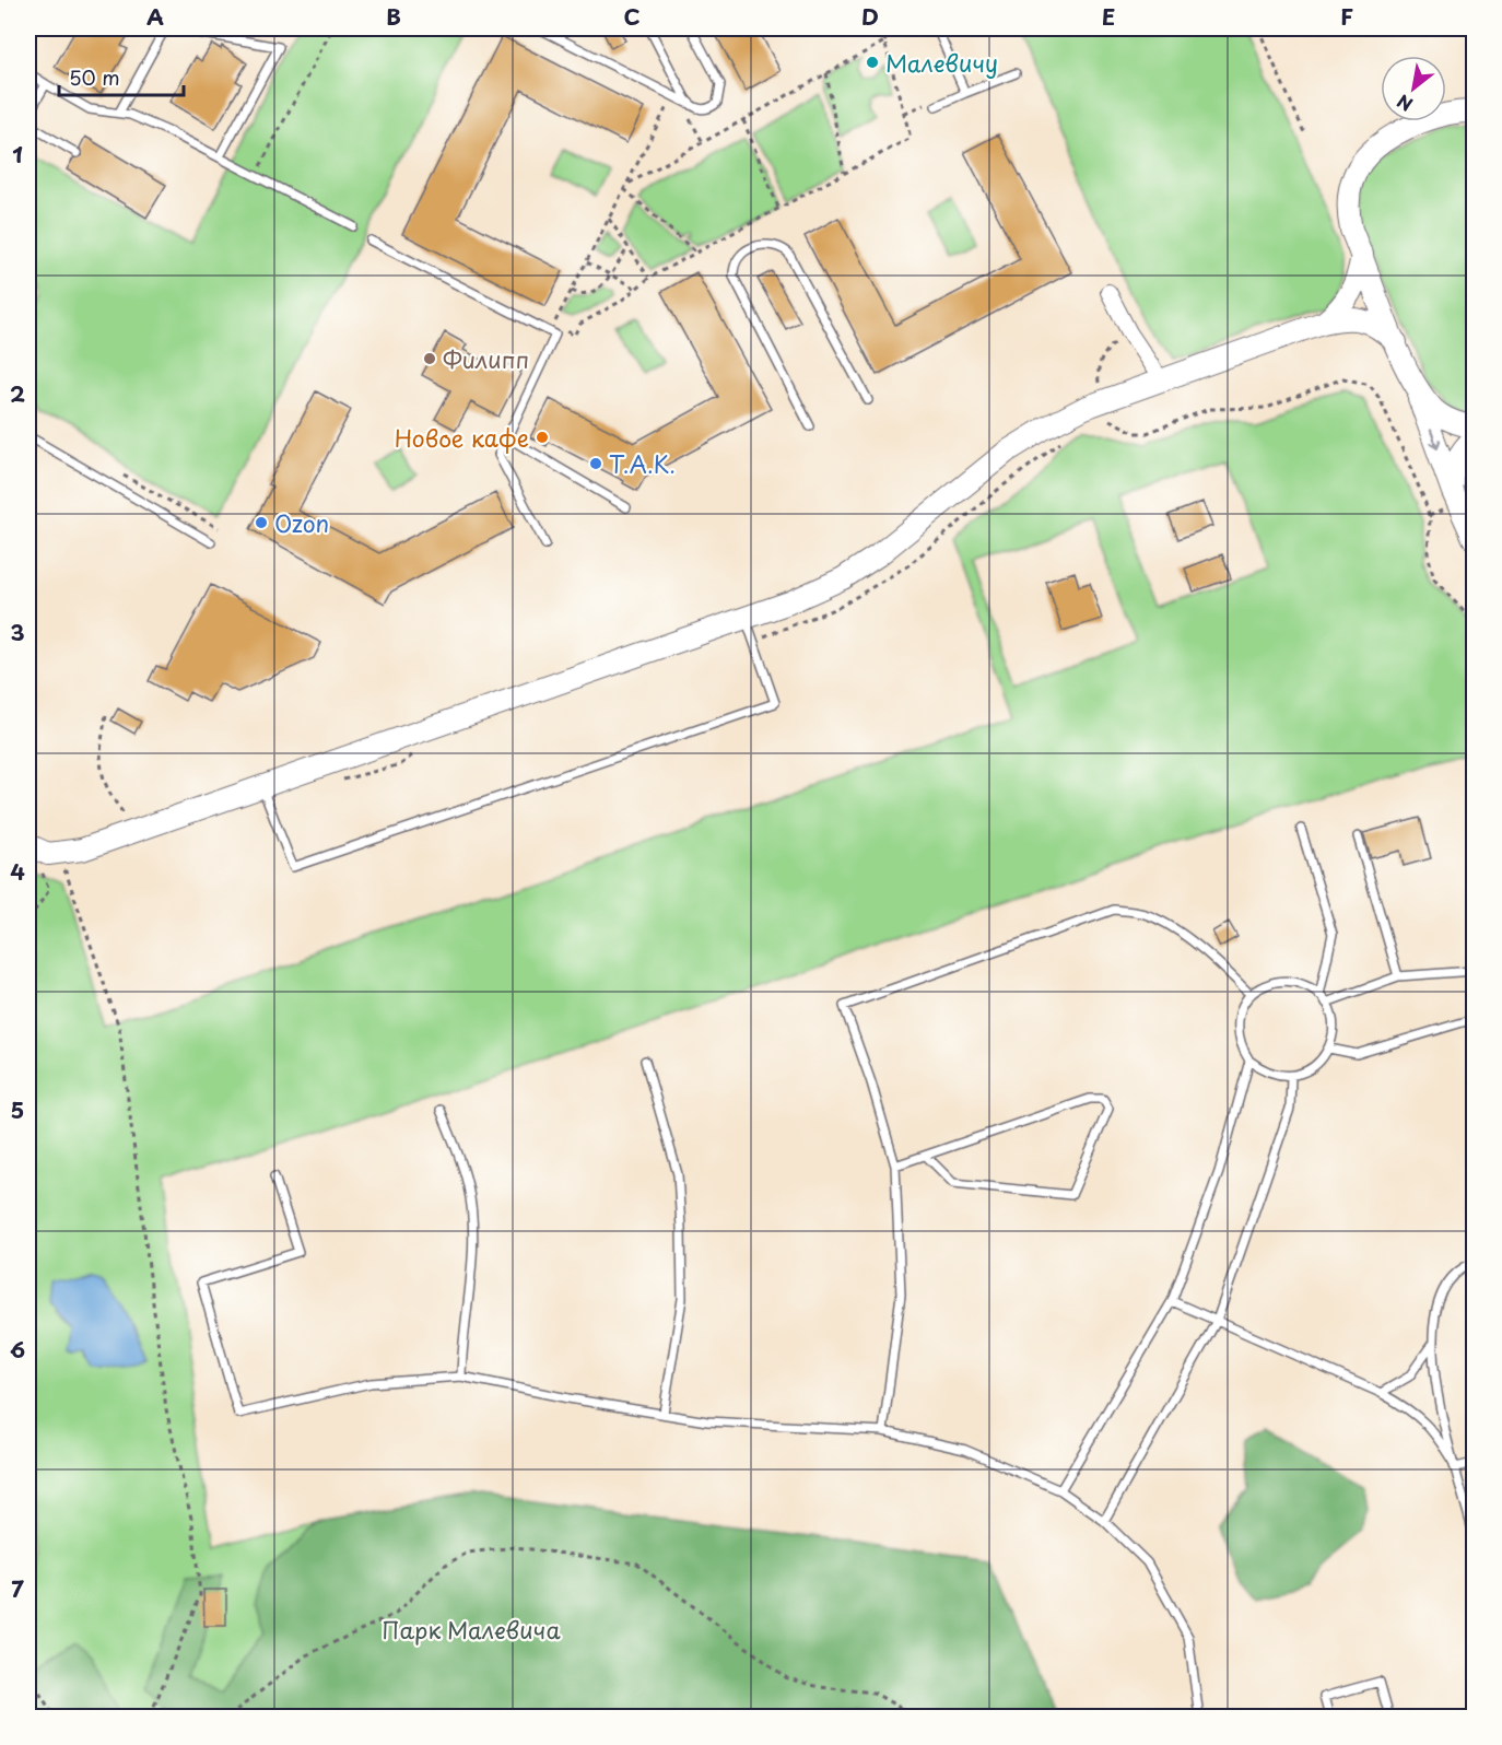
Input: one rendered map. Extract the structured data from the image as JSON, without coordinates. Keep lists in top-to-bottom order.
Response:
{
  "parks": ["Парк Малевича"],
  "places": [
    "Малевичу",
    "Филипп",
    "Новое кафе",
    "Т.А.К.",
    "Ozon"
  ],
  "scale_bar": "50 m",
  "north": "bottom left",
  "grid": {
    "columns": [
      "A",
      "B",
      "C",
      "D",
      "E",
      "F"
    ],
    "rows": [
      "1",
      "2",
      "3",
      "4",
      "5",
      "6",
      "7"
    ]
  }
}
